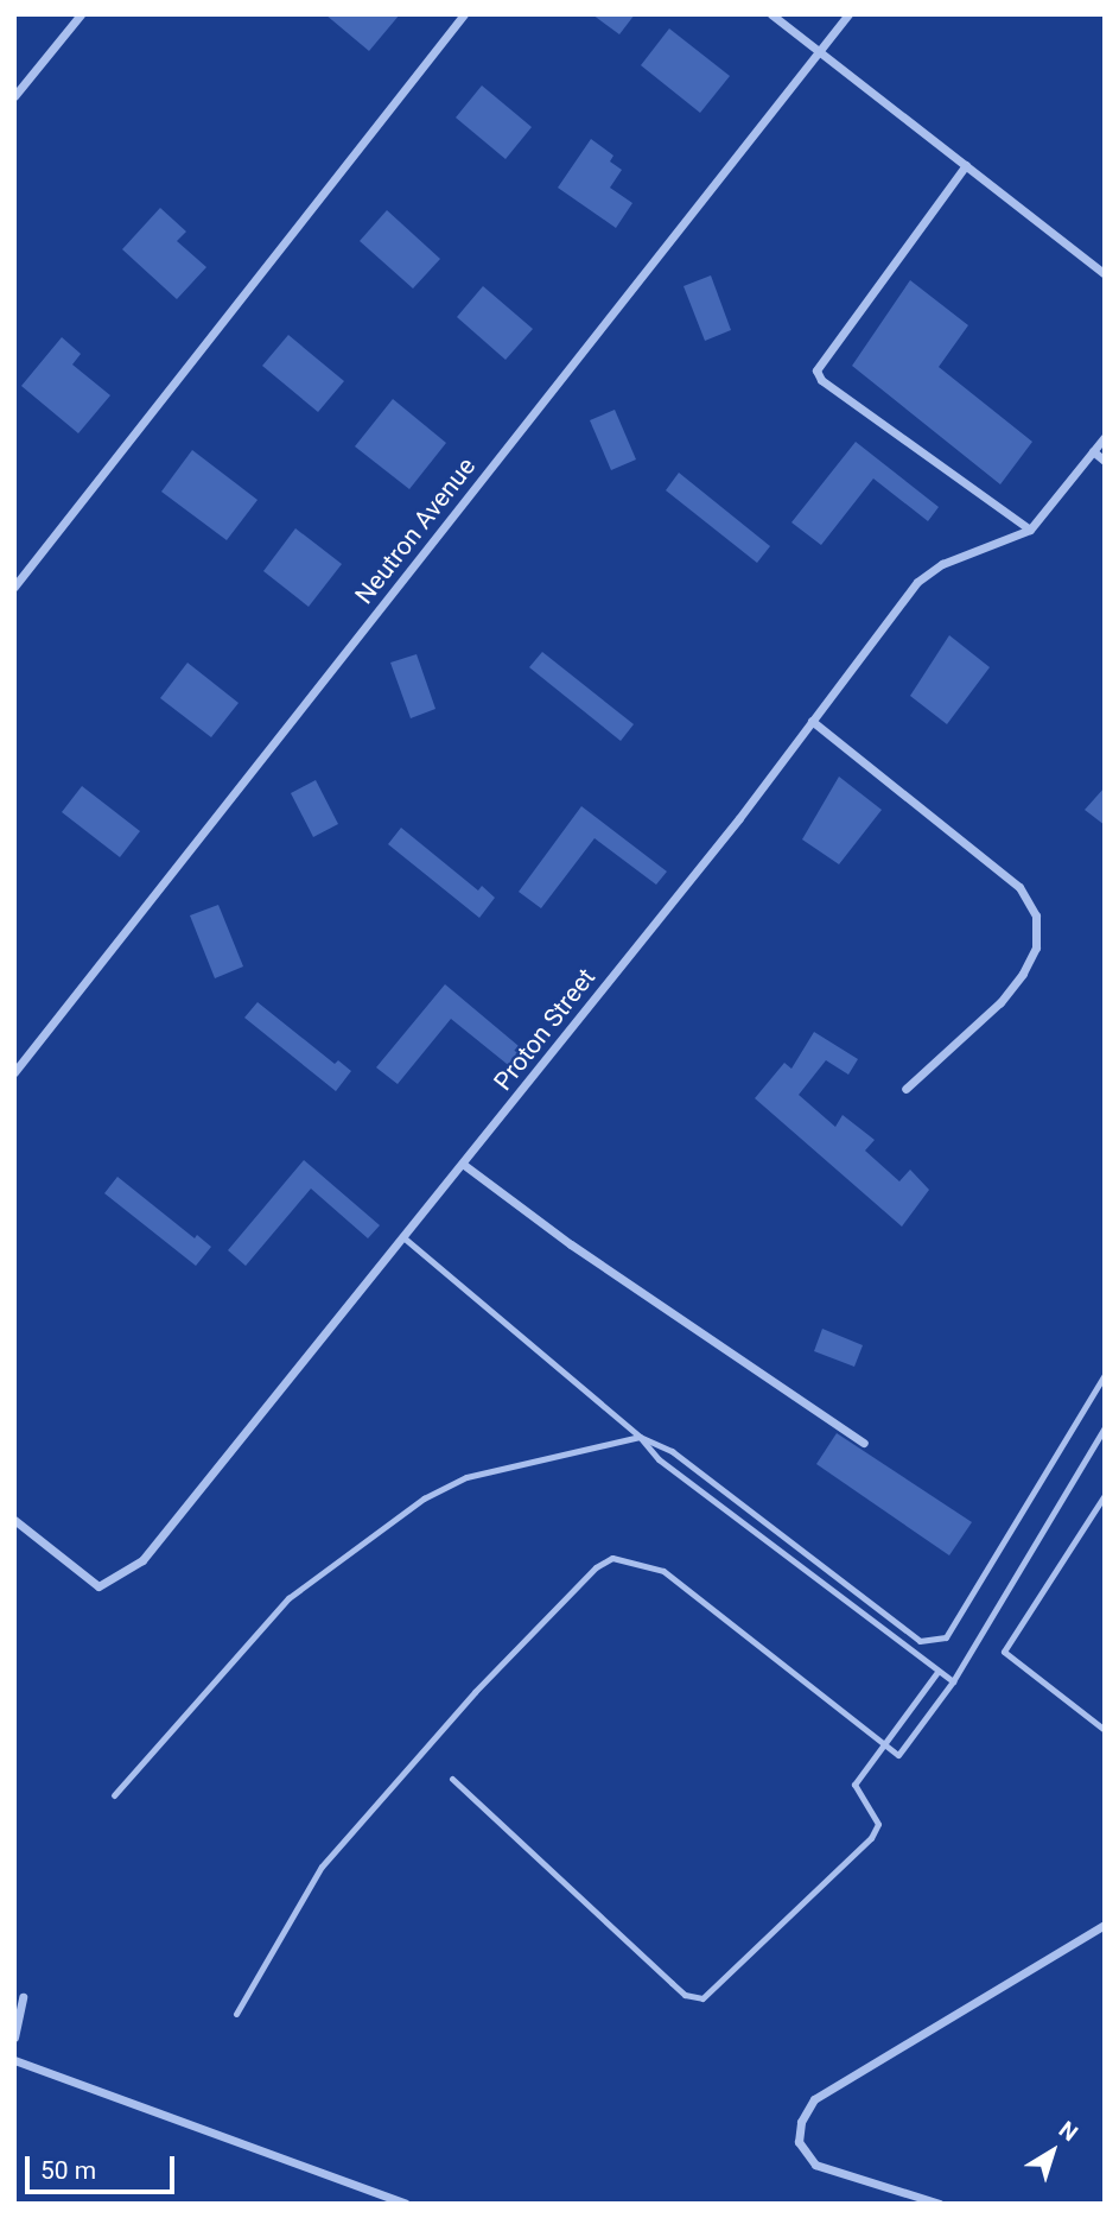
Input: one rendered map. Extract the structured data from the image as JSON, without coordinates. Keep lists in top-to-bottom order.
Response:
{
  "streets": {
    "street": ["Neutron Avenue", "Proton Street"]
  },
  "scale_bar": "50 m",
  "north": "top right"
}
